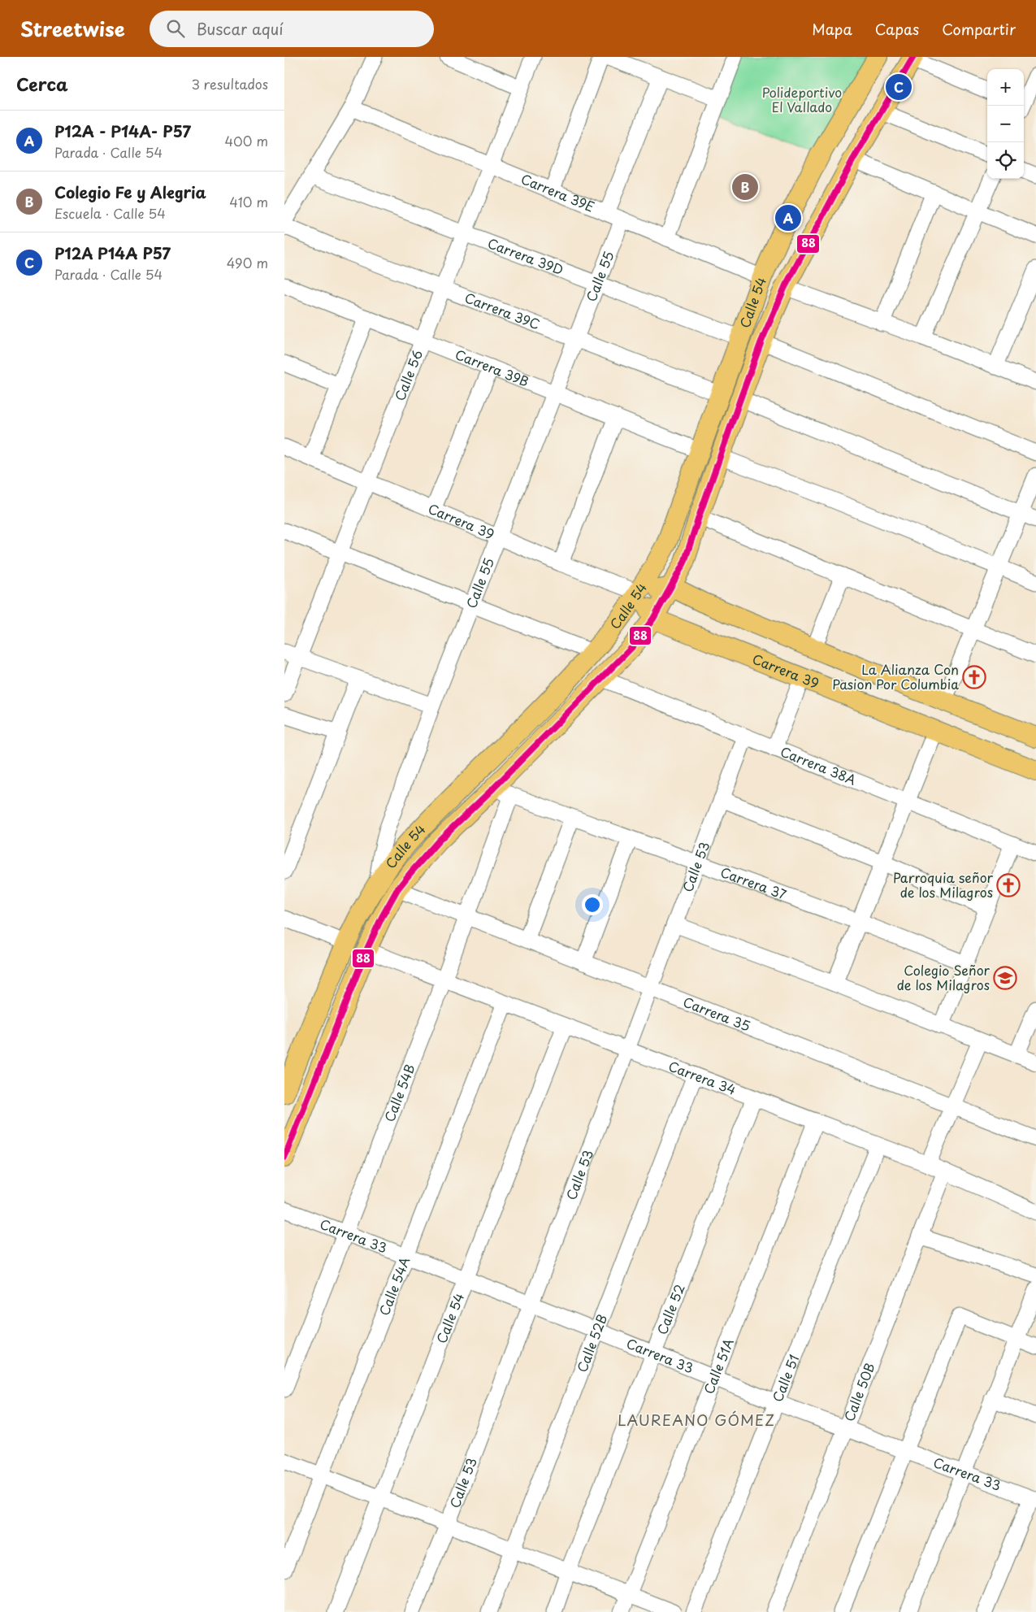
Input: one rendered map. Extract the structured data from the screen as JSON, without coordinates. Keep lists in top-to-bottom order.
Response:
{
  "streets": {
    "main road": ["Calle 54", "Carrera 39"],
    "street": [
      "Carrera 39E",
      "Carrera 39D",
      "Calle 55",
      "Carrera 39C",
      "Carrera 39B",
      "Calle 56",
      "Carrera 38A",
      "Calle 53",
      "Carrera 37",
      "Carrera 35",
      "Carrera 34",
      "Calle 54B",
      "Carrera 33",
      "Calle 54A",
      "Calle 52",
      "Calle 52B",
      "Calle 51A",
      "Calle 51",
      "Calle 50B"
    ]
  },
  "crossings": [
    ["Carrera 39E", "Calle 55"],
    ["Carrera 39E", "Calle 54"],
    ["Carrera 39E", "Calle 56"],
    ["Carrera 39D", "Calle 55"],
    ["Carrera 39D", "Calle 54"],
    ["Carrera 39D", "Calle 56"],
    ["Calle 55", "Calle 54"],
    ["Calle 55", "Carrera 39C"],
    ["Calle 55", "Carrera 39B"],
    ["Calle 55", "Carrera 39"],
    ["Calle 54", "Carrera 39C"],
    ["Calle 54", "Carrera 39B"],
    ["Calle 54", "Carrera 39"],
    ["Calle 54", "Carrera 38A"],
    ["Calle 54", "Carrera 37"],
    ["Calle 54", "Carrera 35"],
    ["Calle 54", "Carrera 34"],
    ["Calle 54", "Calle 54B"],
    ["Calle 54", "Carrera 33"],
    ["Carrera 39C", "Calle 56"],
    ["Carrera 39B", "Calle 56"],
    ["Calle 56", "Carrera 39"],
    ["Carrera 38A", "Calle 53"],
    ["Calle 53", "Carrera 37"],
    ["Calle 53", "Carrera 35"],
    ["Calle 53", "Carrera 34"],
    ["Calle 53", "Carrera 33"],
    ["Carrera 37", "Calle 54B"],
    ["Carrera 35", "Calle 54B"],
    ["Carrera 34", "Calle 54B"],
    ["Carrera 34", "Calle 54A"],
    ["Carrera 34", "Calle 52"],
    ["Carrera 34", "Calle 52B"],
    ["Carrera 34", "Calle 51A"],
    ["Carrera 34", "Calle 51"],
    ["Carrera 34", "Calle 50B"],
    ["Calle 54B", "Carrera 33"],
    ["Carrera 33", "Calle 54A"],
    ["Carrera 33", "Calle 52"],
    ["Carrera 33", "Calle 52B"],
    ["Carrera 33", "Calle 51A"],
    ["Carrera 33", "Calle 51"],
    ["Carrera 33", "Calle 50B"]
  ],
  "districts": ["LAUREANO GÓMEZ"],
  "parks": ["Polideportivo El Vallado"],
  "places": {
    "church": ["La Alianza Con Pasion Por Columbia", "Parroquia señor de los Milagros"],
    "school or university": ["Colegio Señor de los Milagros"]
  },
  "lines": ["transit line 88"],
  "page": {
    "header": "Streetwise",
    "search": "Buscar aquí",
    "nav": ["Mapa", "Capas", "Compartir"],
    "heading": ["Cerca", "3 resultados"],
    "map_buttons": ["+", "−"],
    "pins": ["C", "B", "A"],
    "list": [
      {
        "mark": "A",
        "name": "P12A - P14A- P57",
        "note": "Parada · Calle 54",
        "value": "400 m"
      },
      {
        "mark": "B",
        "name": "Colegio Fe y Alegria",
        "note": "Escuela · Calle 54",
        "value": "410 m"
      },
      {
        "mark": "C",
        "name": "P12A P14A P57",
        "note": "Parada · Calle 54",
        "value": "490 m"
      }
    ]
  }
}
